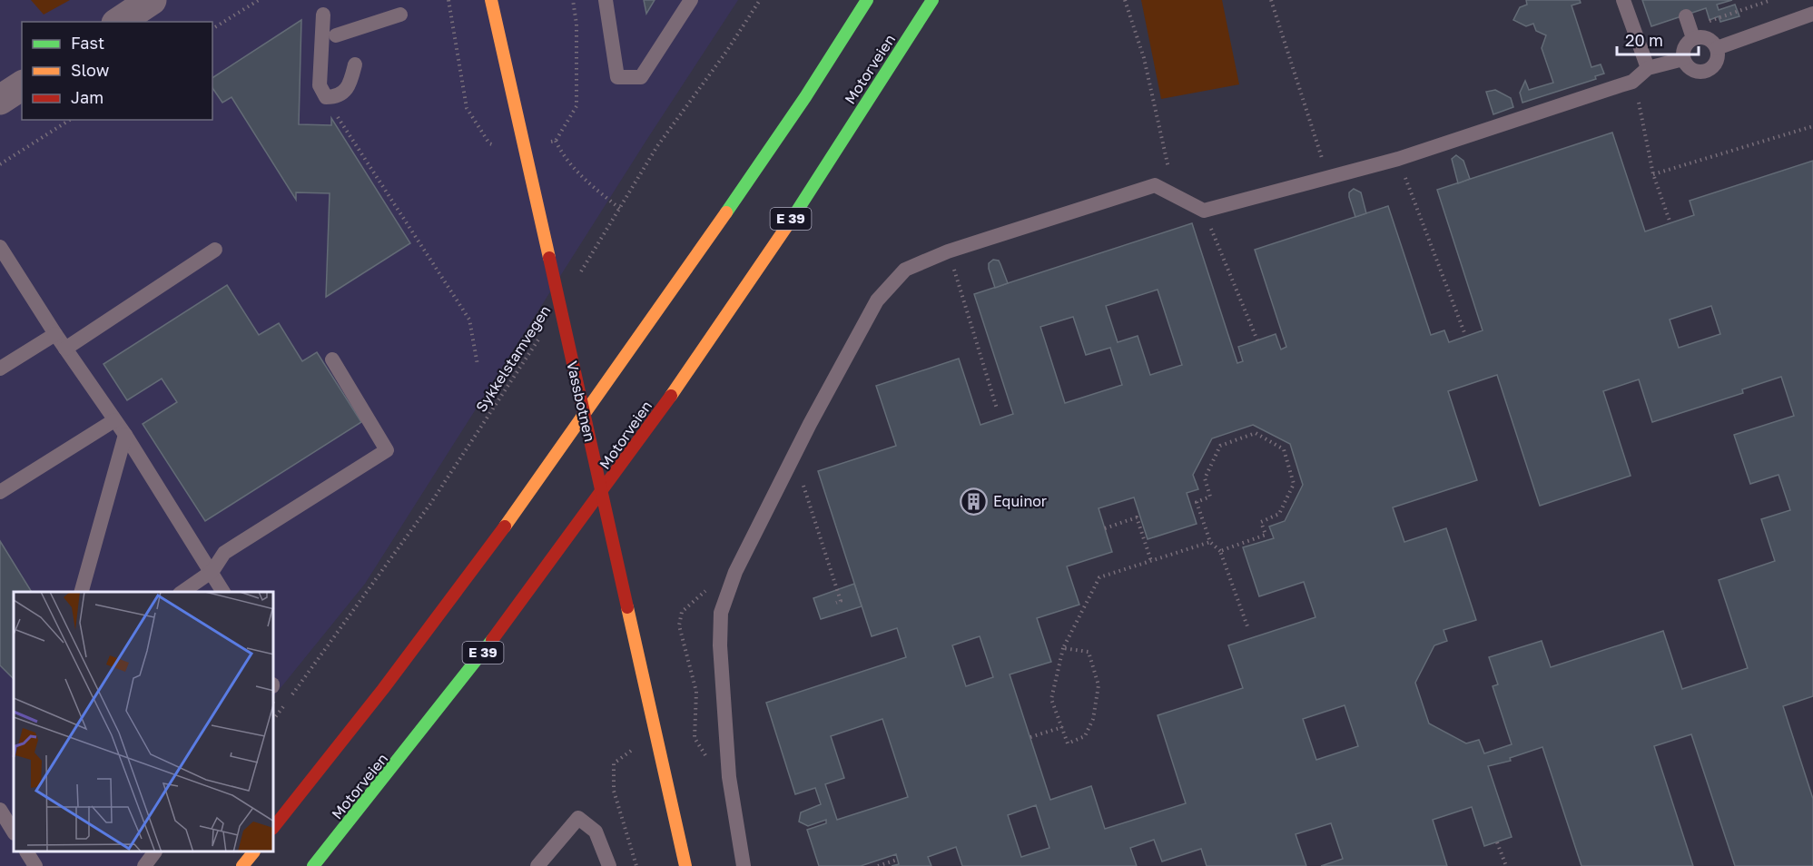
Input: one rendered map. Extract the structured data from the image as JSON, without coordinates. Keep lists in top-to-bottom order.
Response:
{
  "streets": {
    "main road": ["Motorveien", "E 39", "Vassbotnen"],
    "path": ["Sykkelstamvegen"]
  },
  "places": {
    "building": ["Equinor"]
  },
  "legend": ["Fast", "Slow", "Jam"],
  "scale_bar": "20 m"
}
